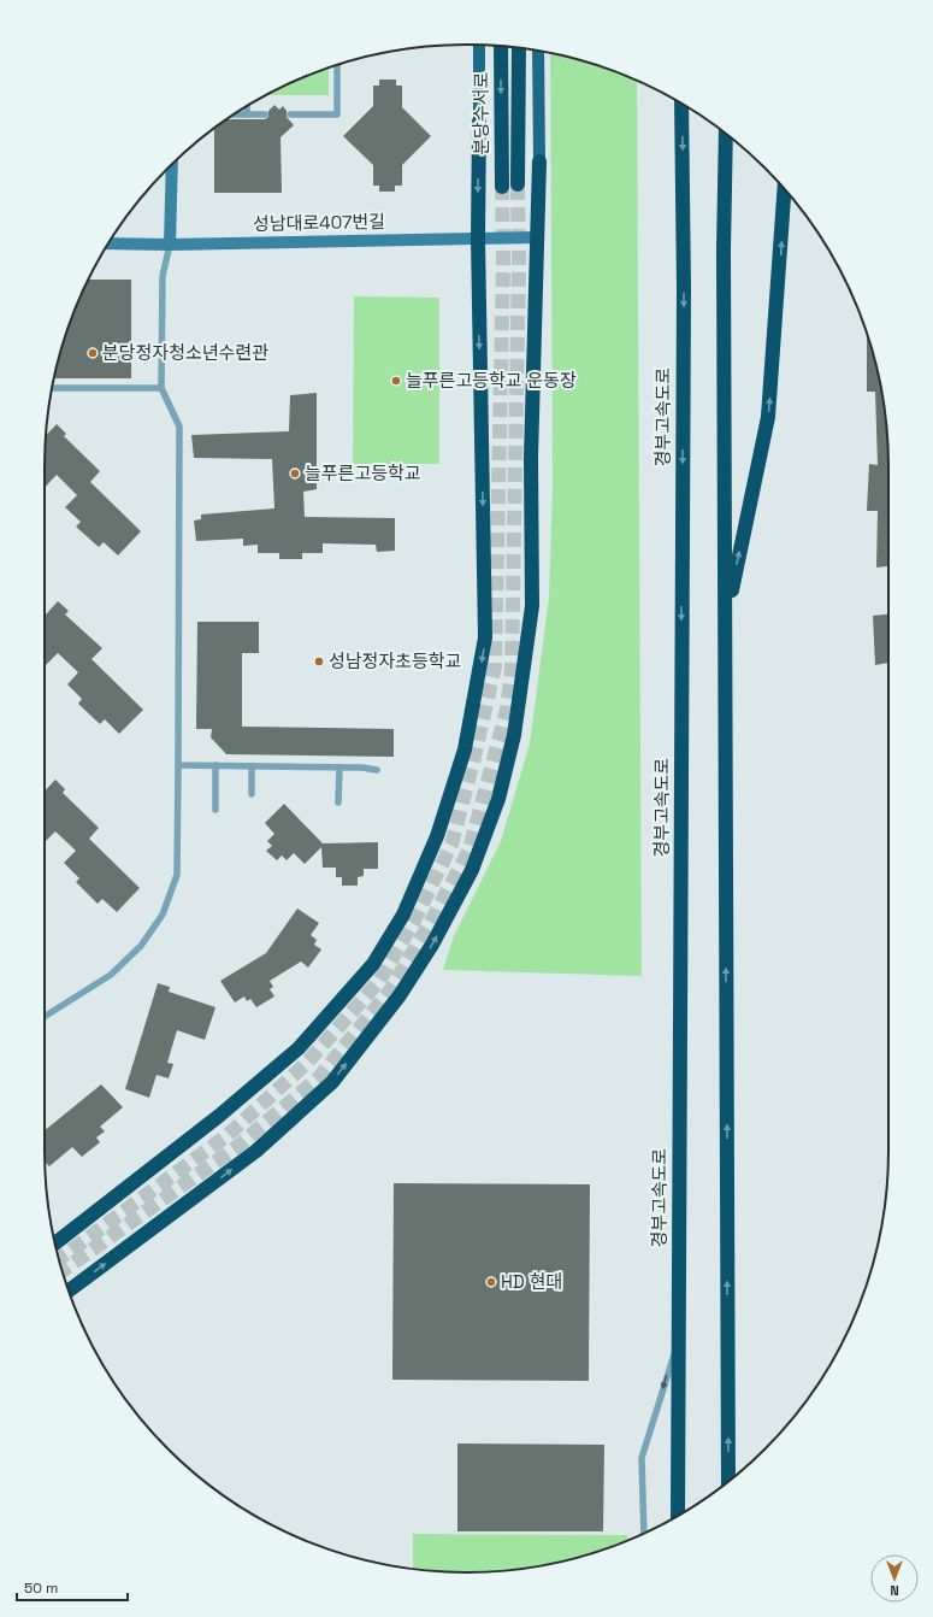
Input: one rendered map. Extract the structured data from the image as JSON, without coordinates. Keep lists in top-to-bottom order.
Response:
{
  "streets": {
    "highway": ["분당수서로", "경부고속도로"],
    "street": ["성남대로407번길"]
  },
  "places": [
    "분당정자청소년수련관",
    "늘푸른고등학교 운동장",
    "늘푸른고등학교",
    "성남정자초등학교",
    "HD 현대"
  ],
  "scale_bar": "50 m",
  "north": "bottom"
}
